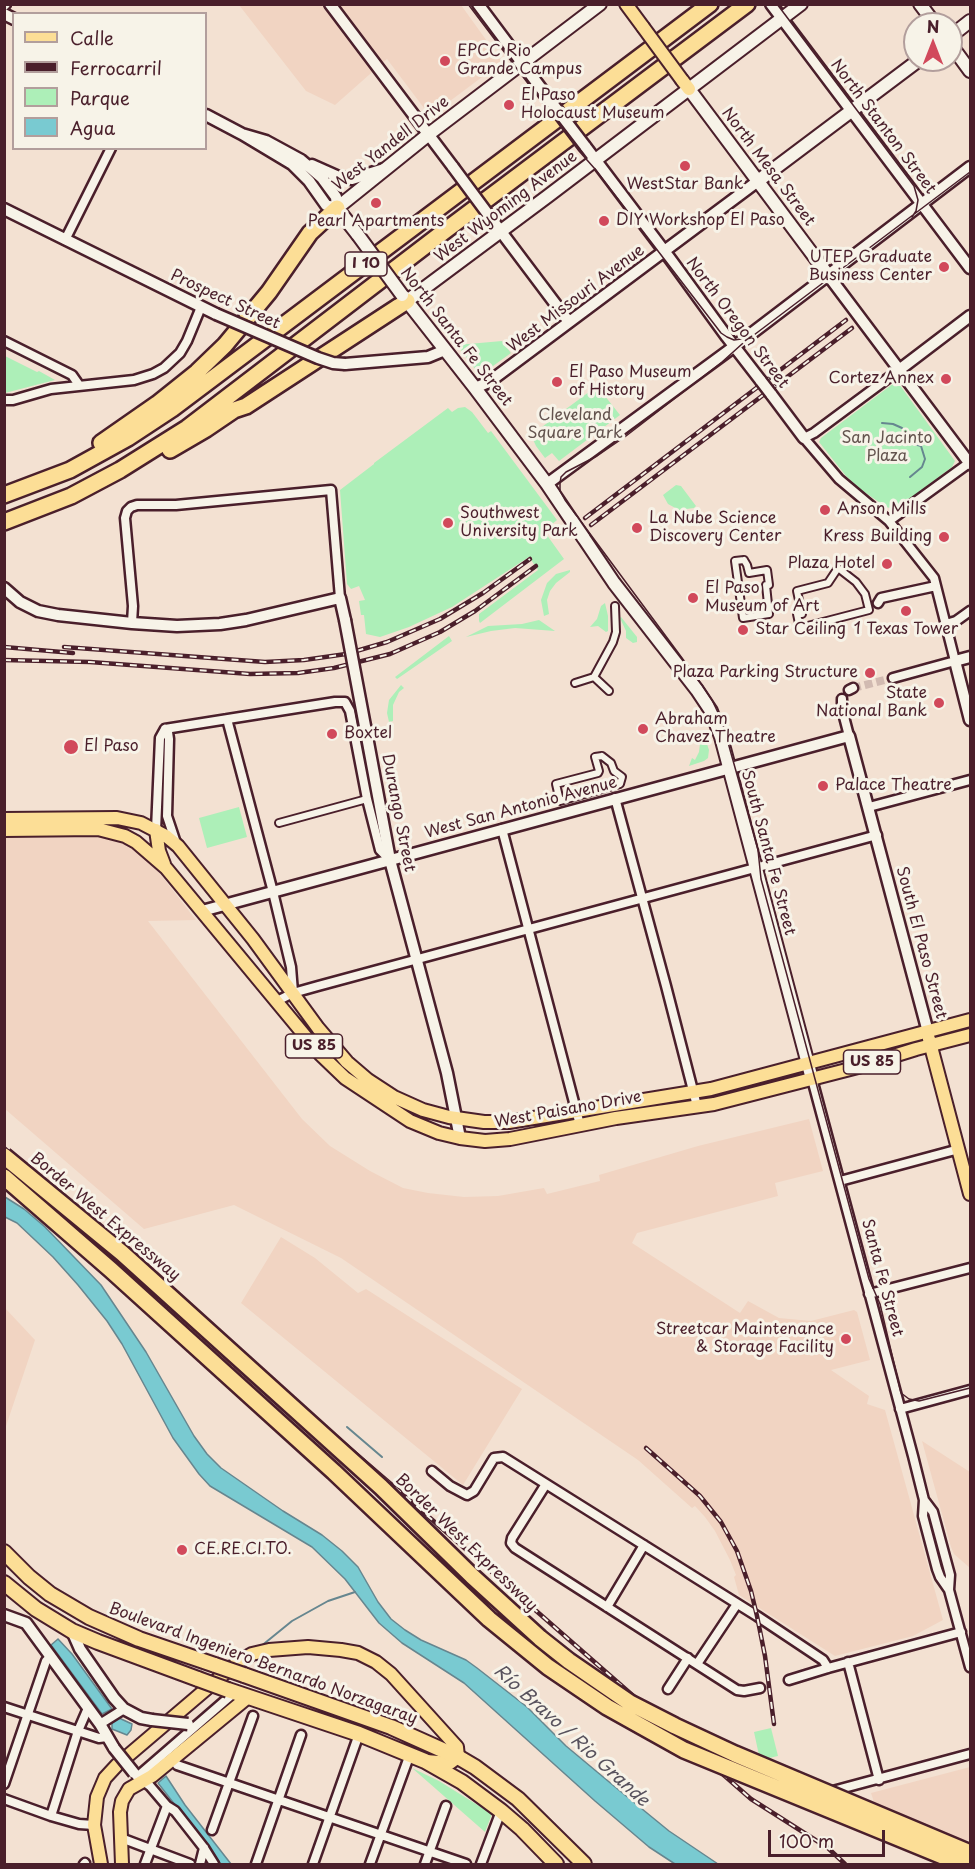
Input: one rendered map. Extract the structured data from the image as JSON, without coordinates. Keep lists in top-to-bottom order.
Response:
{
  "streets": {
    "highway": ["I 10", "Border West Expressway", "Boulevard Ingeniero Bernardo Norzagaray"],
    "main road": [
      "West Yandell Drive",
      "North Mesa Street",
      "West Wyoming Avenue",
      "North Santa Fe Street",
      "South Santa Fe Street",
      "South El Paso Street",
      "US 85",
      "West Paisano Drive",
      "Santa Fe Street"
    ],
    "street": [
      "North Stanton Street",
      "West Missouri Avenue",
      "Prospect Street",
      "North Oregon Street",
      "West San Antonio Avenue",
      "Durango Street"
    ]
  },
  "crossings": [
    ["North Stanton Street", "West Wyoming Avenue"],
    ["West Yandell Drive", "North Oregon Street"],
    ["West Yandell Drive", "North Santa Fe Street"],
    ["North Mesa Street", "West Wyoming Avenue"],
    ["North Mesa Street", "West Missouri Avenue"],
    ["West Wyoming Avenue", "North Oregon Street"],
    ["West Wyoming Avenue", "North Santa Fe Street"],
    ["West Missouri Avenue", "North Oregon Street"],
    ["West Missouri Avenue", "North Santa Fe Street"],
    ["Prospect Street", "North Santa Fe Street"],
    ["North Santa Fe Street", "South Santa Fe Street"],
    ["West San Antonio Avenue", "Durango Street"],
    ["West San Antonio Avenue", "South Santa Fe Street"],
    ["West San Antonio Avenue", "South El Paso Street"],
    ["West San Antonio Avenue", "West Paisano Drive"],
    ["Durango Street", "West Paisano Drive"],
    ["South Santa Fe Street", "West Paisano Drive"],
    ["South Santa Fe Street", "Santa Fe Street"],
    ["South El Paso Street", "West Paisano Drive"],
    ["West Paisano Drive", "Santa Fe Street"]
  ],
  "water": ["Río Bravo / Rio Grande"],
  "parks": ["Cleveland Square Park", "San Jacinto Plaza"],
  "places": [
    "EPCC Rio Grande Campus",
    "El Paso Holocaust Museum",
    "WestStar Bank",
    "Pearl Apartments",
    "DIY Workshop El Paso",
    "UTEP Graduate Business Center",
    "Cortez Annex",
    "El Paso Museum of History",
    "Anson Mills",
    "Southwest University Park",
    "La Nube Science Discovery Center",
    "Kress Building",
    "Plaza Hotel",
    "El Paso Museum of Art",
    "1 Texas Tower",
    "Star Ceiling",
    "Plaza Parking Structure",
    "State National Bank",
    "Abraham Chavez Theatre",
    "Boxtel",
    "El Paso",
    "Palace Theatre",
    "Streetcar Maintenance & Storage Facility",
    "CE.RE.CI.TO."
  ],
  "legend": [
    "Calle",
    "Ferrocarril",
    "Parque",
    "Agua"
  ],
  "scale_bar": "100 m",
  "north": "top"
}
